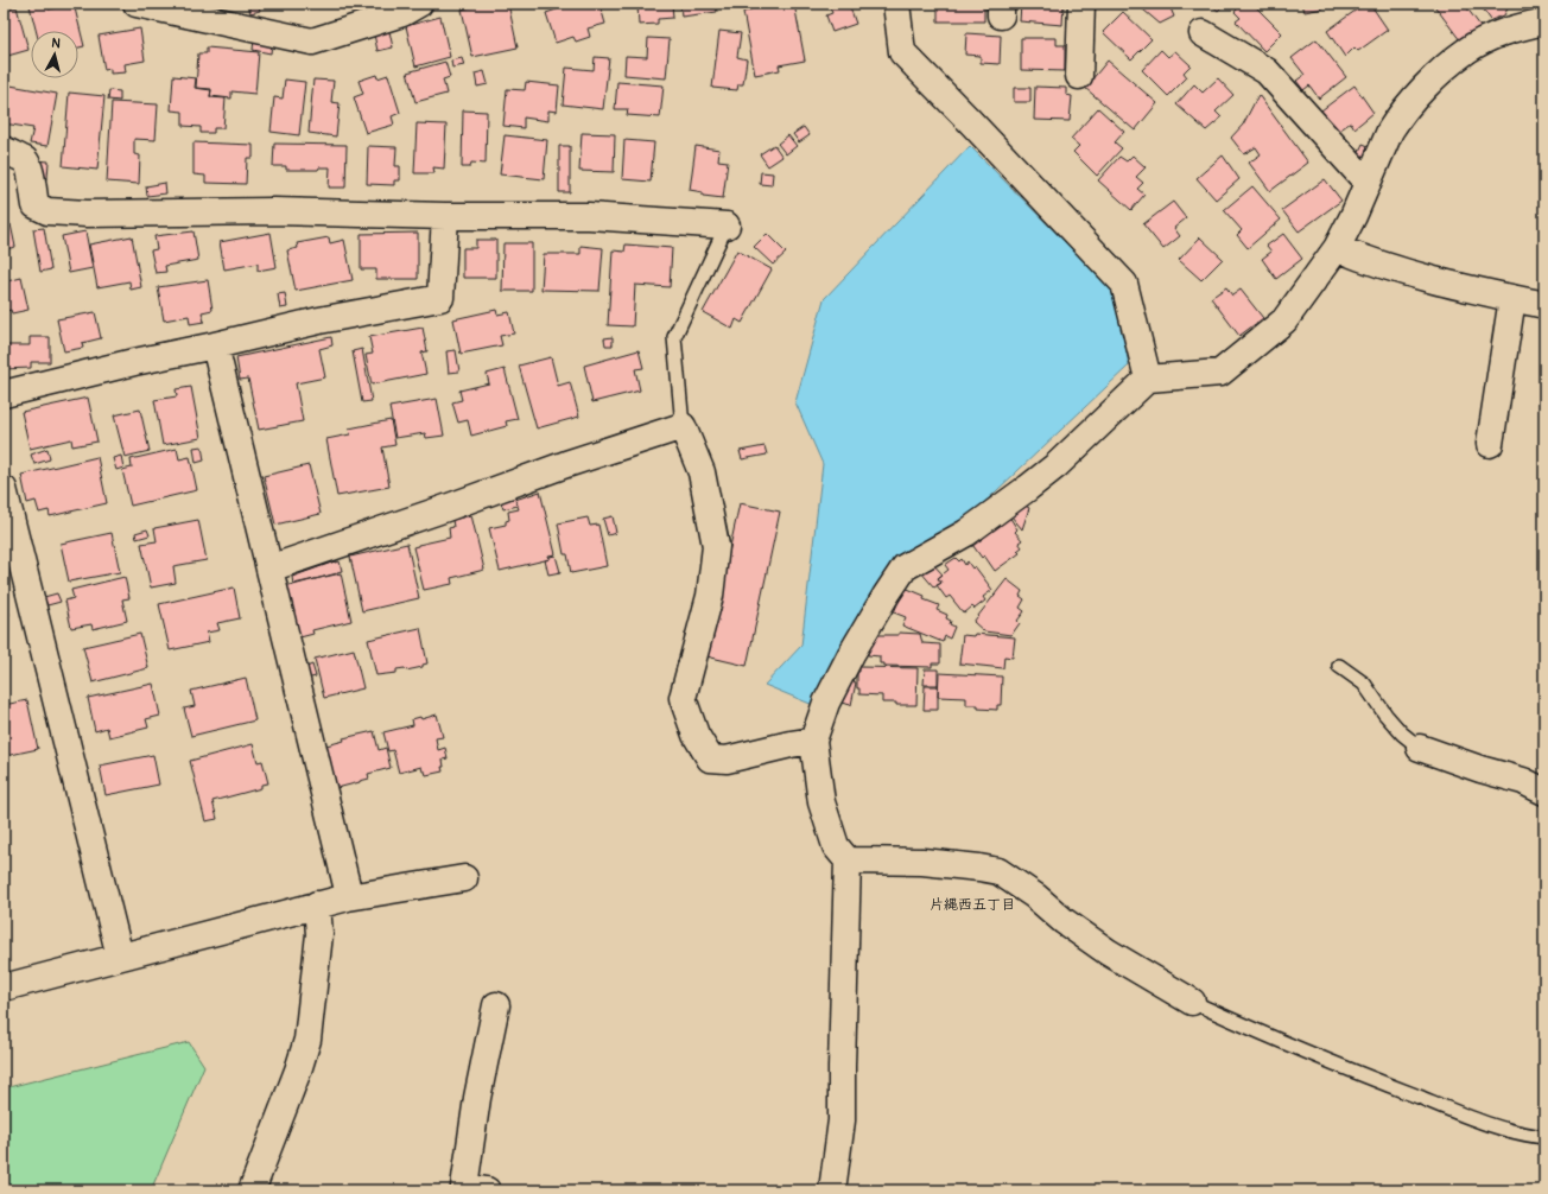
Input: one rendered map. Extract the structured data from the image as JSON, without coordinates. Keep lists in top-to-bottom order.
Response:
{
  "districts": ["片縄西五丁目"],
  "north": "top"
}
